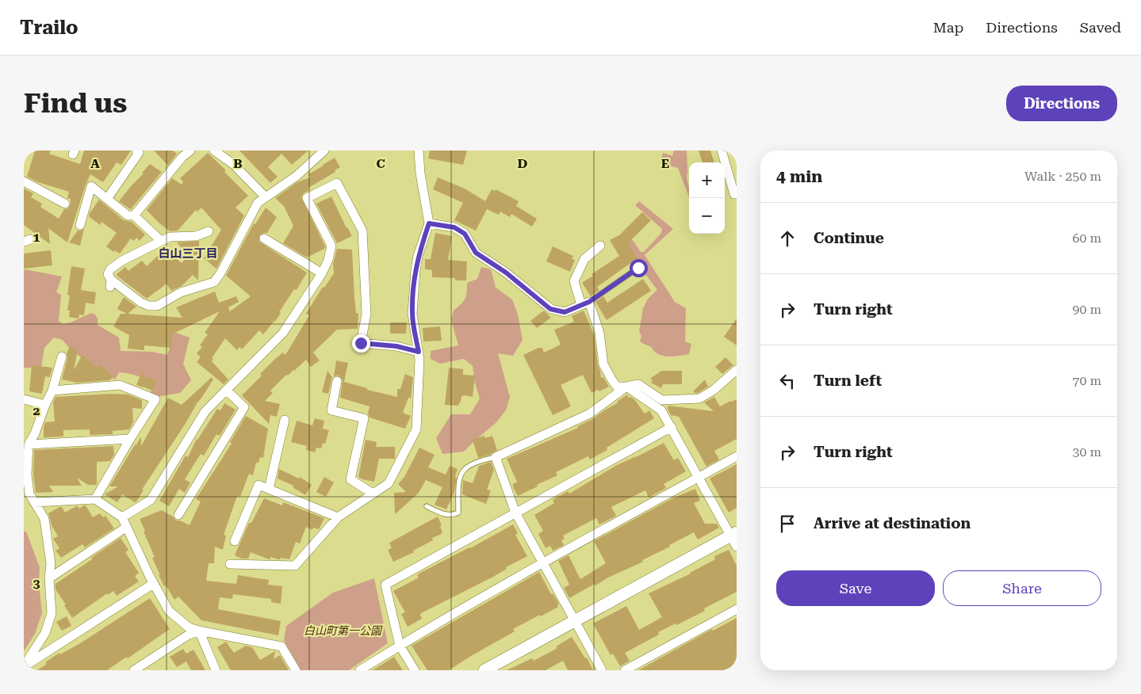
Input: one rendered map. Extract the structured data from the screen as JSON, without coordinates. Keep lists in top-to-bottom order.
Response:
{
  "districts": ["白山三丁目"],
  "parks": ["白山町第一公園"],
  "page": {
    "header": "Trailo",
    "nav": ["Map", "Directions", "Saved"],
    "buttons": [
      "Directions",
      ["Save", "Share"]
    ],
    "title": "Find us",
    "heading": ["4 min", "Walk · 250 m"],
    "map_buttons": ["+", "−"],
    "list": [
      ["Continue", "60 m"],
      ["Turn right", "90 m"],
      ["Turn left", "70 m"],
      ["Turn right", "30 m"],
      "Arrive at destination"
    ]
  },
  "grid": {
    "columns": [
      "A",
      "B",
      "C",
      "D",
      "E"
    ],
    "rows": ["1", "2", "3"]
  }
}
